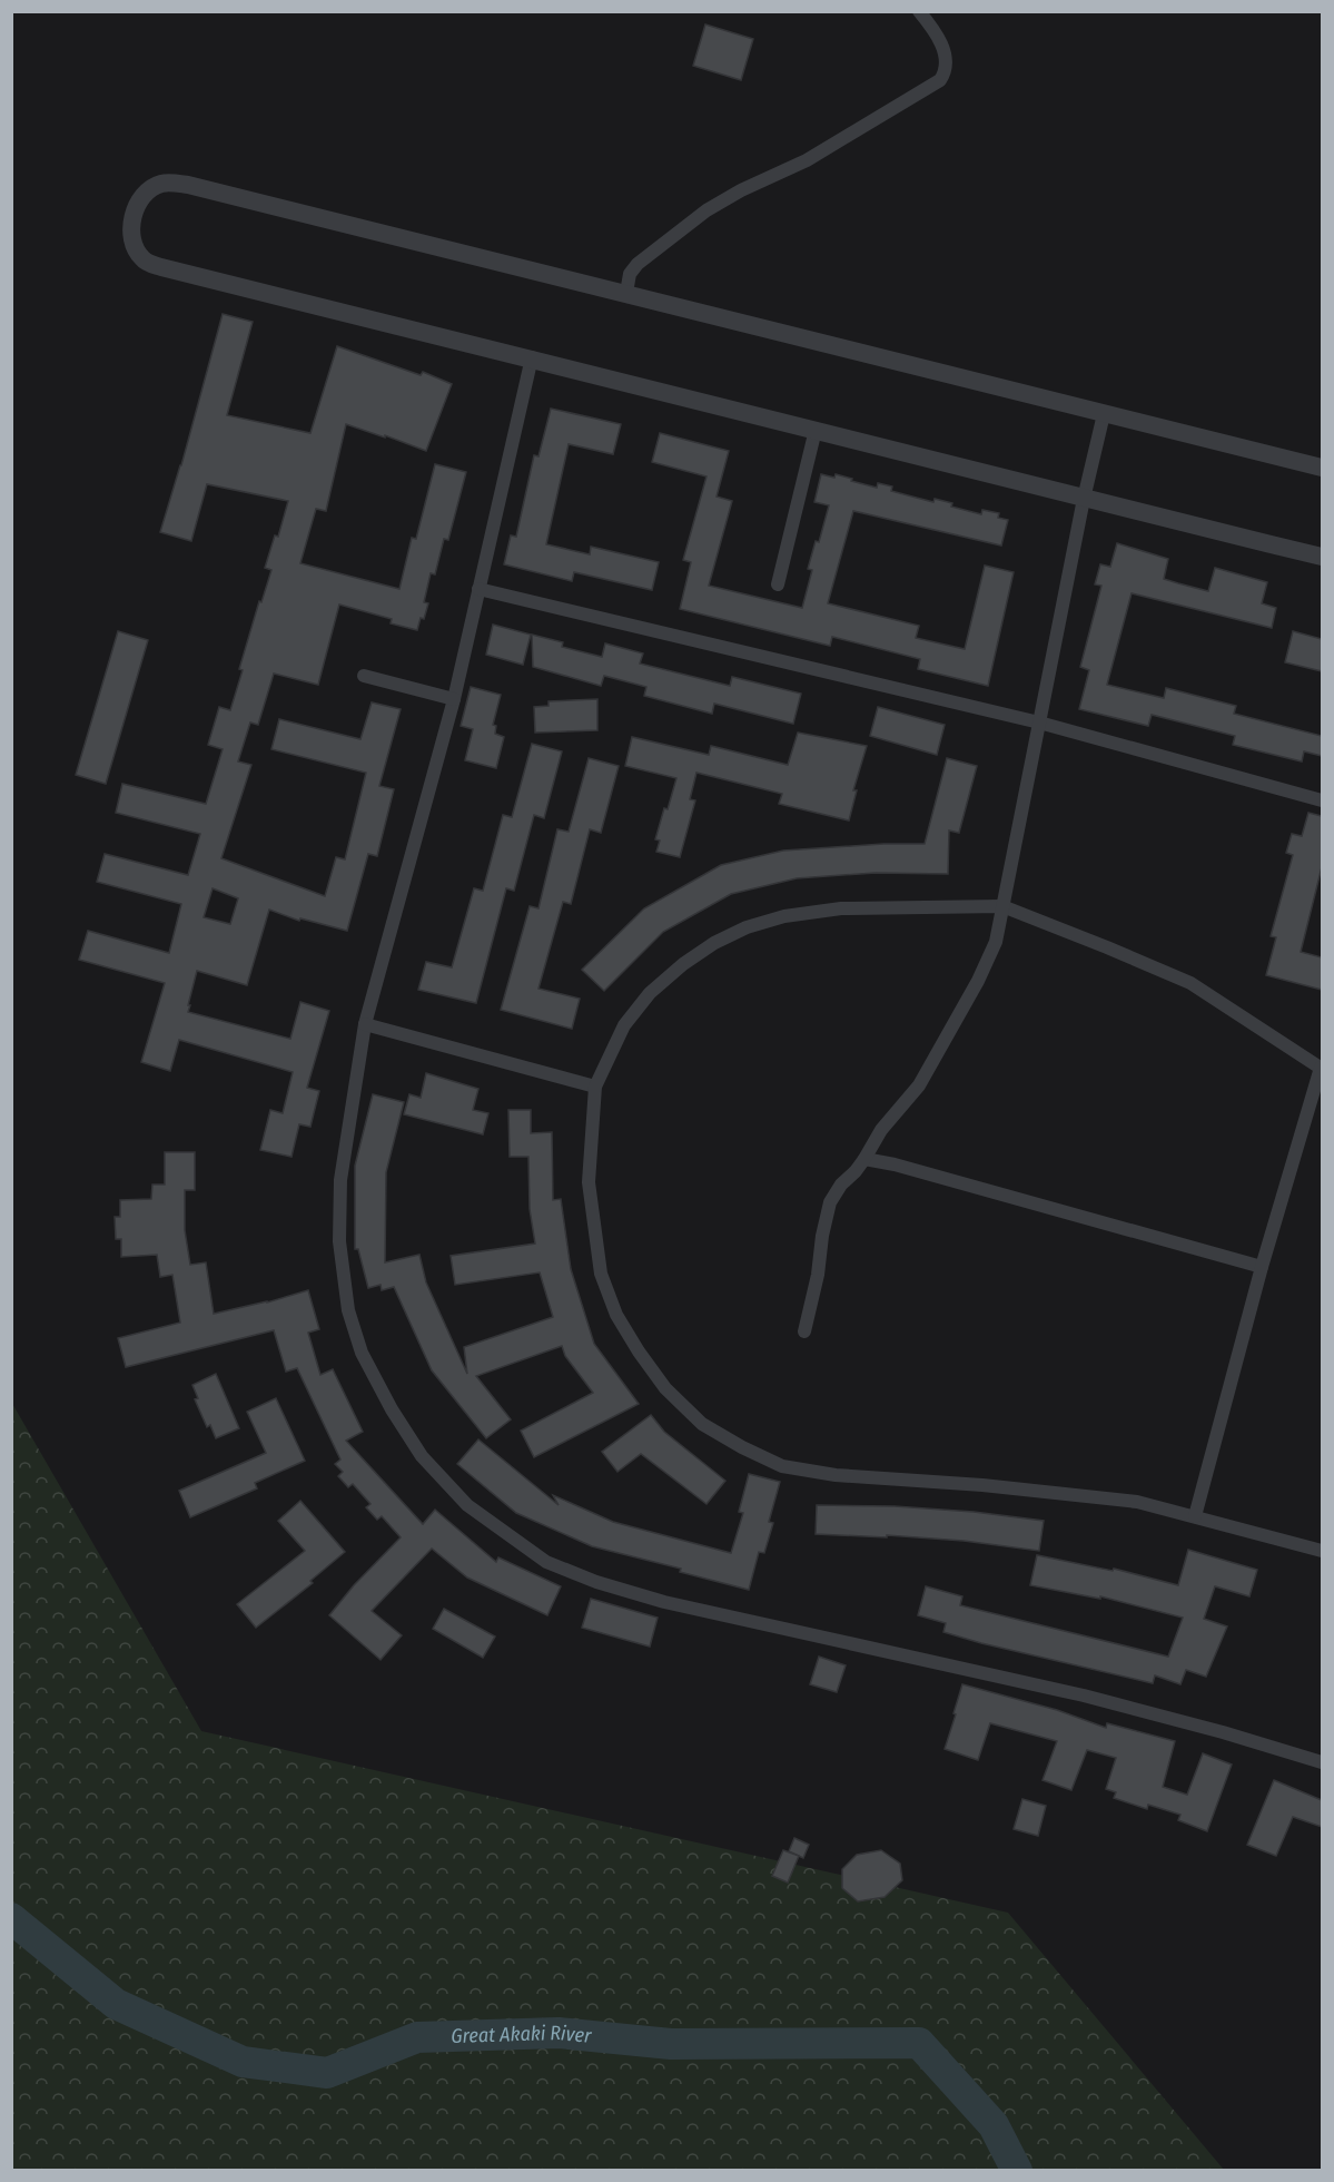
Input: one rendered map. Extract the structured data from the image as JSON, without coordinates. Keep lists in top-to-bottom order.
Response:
{
  "water": ["Great Akaki River"]
}
